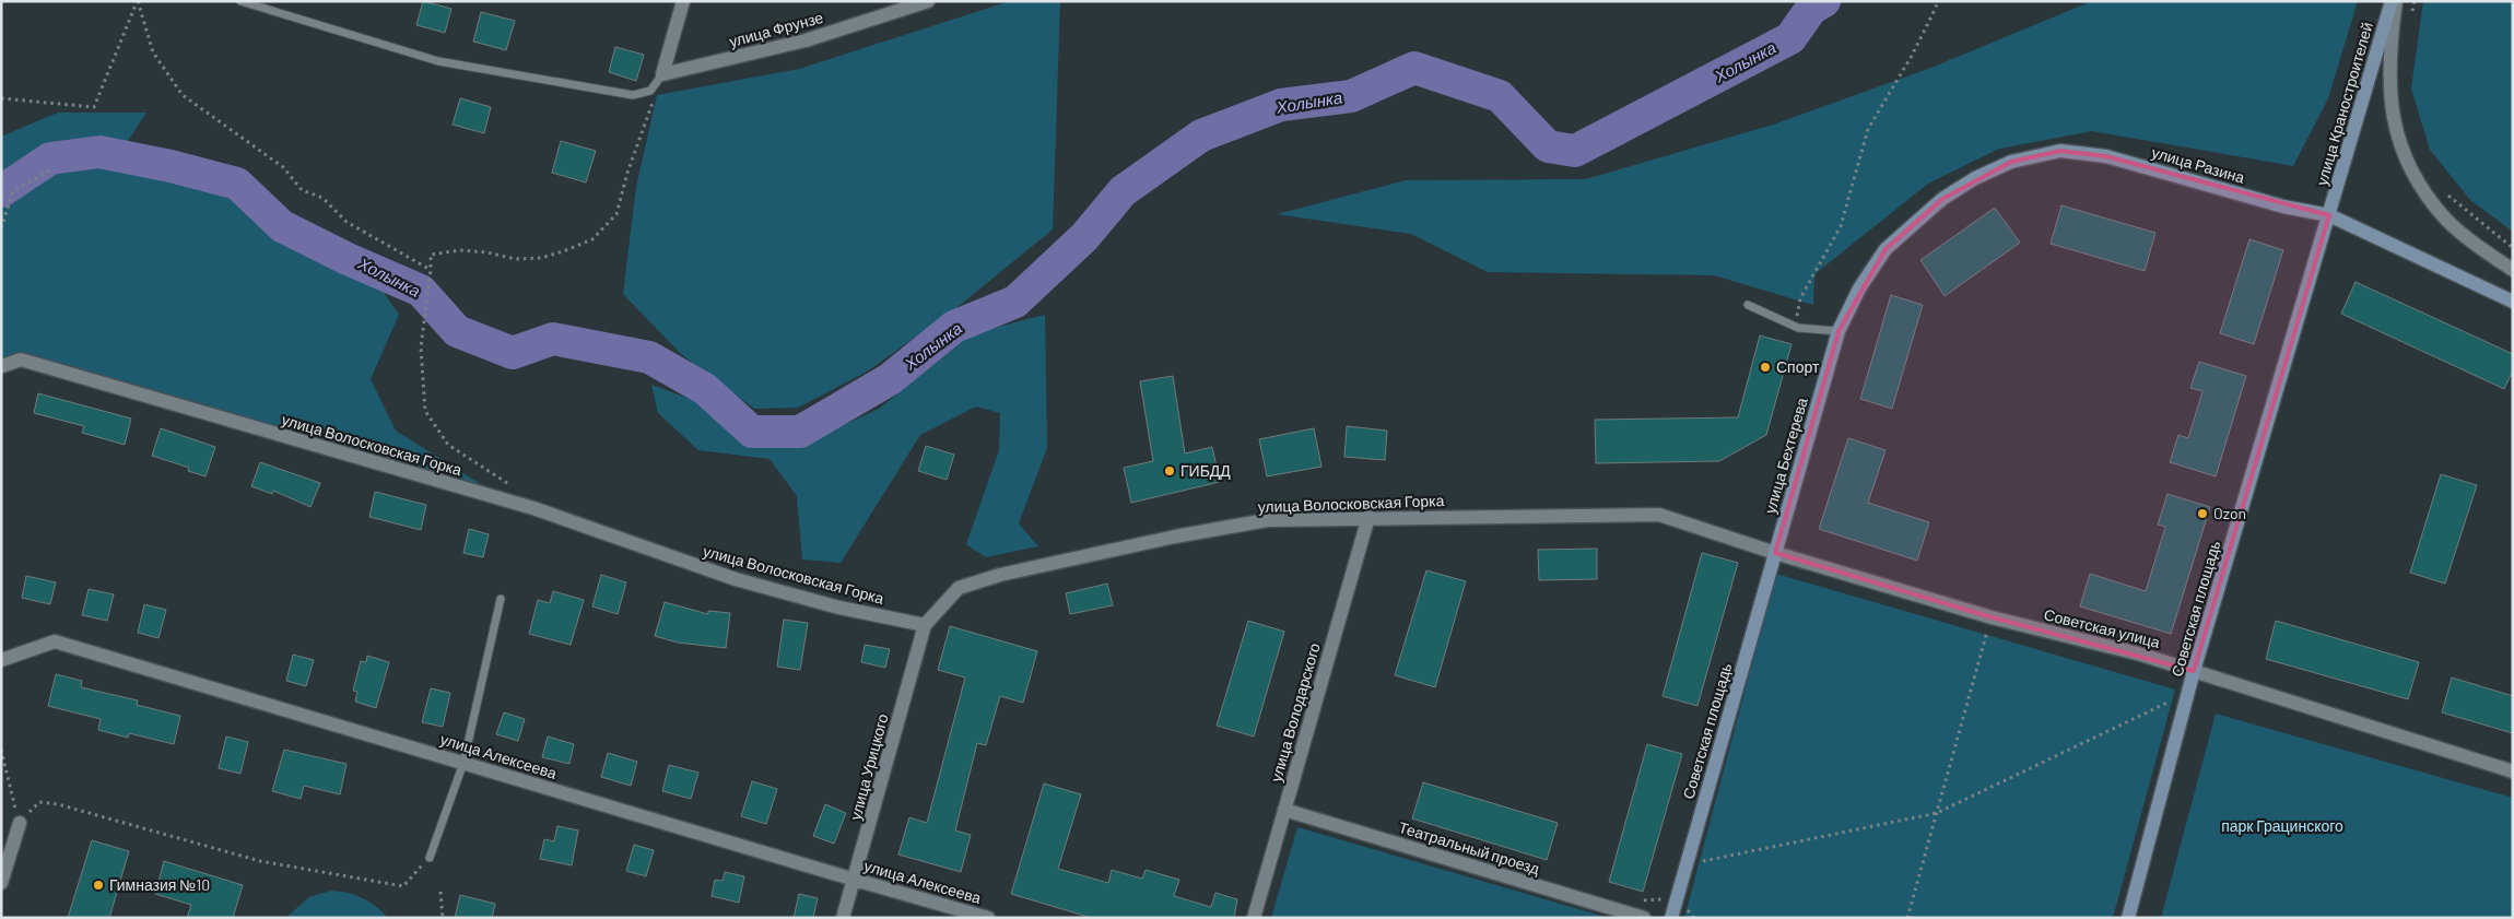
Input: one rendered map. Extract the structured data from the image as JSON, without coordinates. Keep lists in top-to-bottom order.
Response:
{
  "streets": {
    "street": [
      "улица Фрунзе",
      "улица Краностроителей",
      "улица Разина",
      "улица Волосковская Горка",
      "улица Бехтерева",
      "Советская площадь",
      "Советская улица",
      "улица Володарского",
      "улица Алексеева",
      "улица Урицкого",
      "Театральный проезд"
    ]
  },
  "crossings": [
    ["улица Краностроителей", "улица Разина"],
    ["улица Краностроителей", "Советская площадь"],
    ["улица Разина", "улица Бехтерева"],
    ["улица Разина", "Советская площадь"],
    ["улица Волосковская Горка", "улица Бехтерева"],
    ["улица Волосковская Горка", "Советская площадь"],
    ["улица Волосковская Горка", "Советская улица"],
    ["улица Волосковская Горка", "улица Володарского"],
    ["улица Волосковская Горка", "улица Урицкого"],
    ["улица Бехтерева", "Советская площадь"],
    ["улица Бехтерева", "Советская улица"],
    ["Советская площадь", "Советская улица"],
    ["улица Володарского", "Театральный проезд"],
    ["улица Алексеева", "улица Урицкого"]
  ],
  "water": ["Холынка"],
  "parks": ["парк Грацинского"],
  "places": [
    "Спорт",
    "ГИБДД",
    "Ozon",
    "Гимназия №10"
  ]
}
